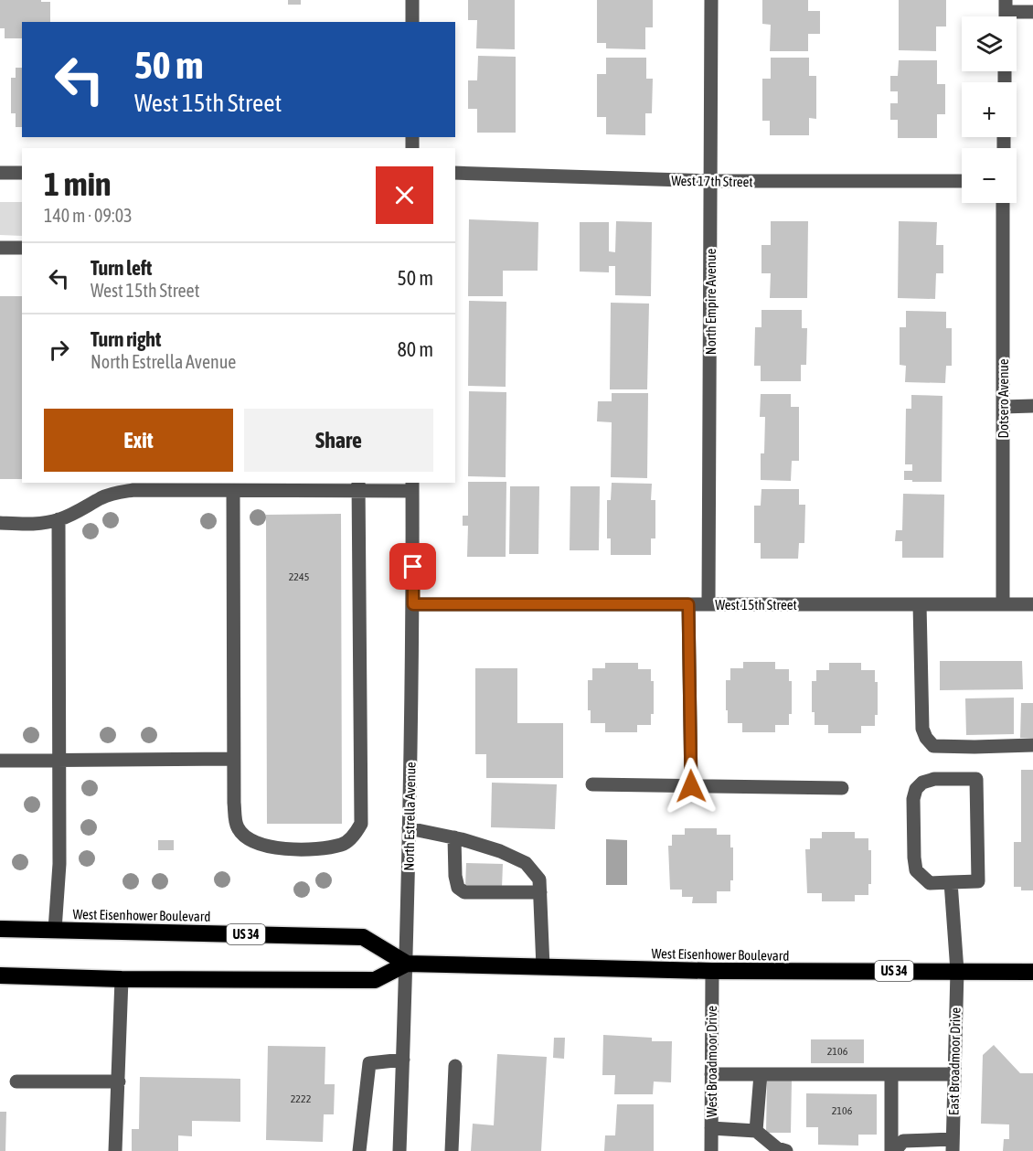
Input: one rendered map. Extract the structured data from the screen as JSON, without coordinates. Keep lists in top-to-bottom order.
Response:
{
  "streets": {
    "highway": ["West Eisenhower Boulevard", "US 34"],
    "street": [
      "West 17th Street",
      "North Empire Avenue",
      "Dotsero Avenue",
      "West 15th Street",
      "North Estrella Avenue",
      "West Broadmoor Drive",
      "East Broadmoor Drive"
    ]
  },
  "crossings": [
    ["West 17th Street", "North Empire Avenue"],
    ["North Empire Avenue", "West 15th Street"],
    ["Dotsero Avenue", "West 15th Street"],
    ["West 15th Street", "North Estrella Avenue"],
    ["North Estrella Avenue", "West Eisenhower Boulevard"],
    ["West Eisenhower Boulevard", "West Broadmoor Drive"],
    ["West Eisenhower Boulevard", "East Broadmoor Drive"]
  ],
  "house_numbers": [
    "2245",
    "2106",
    "2222",
    "2106"
  ],
  "page": {
    "map_buttons": ["+", "−"],
    "turn": ["50 m", "West 15th Street"],
    "heading": ["1 min", "140 m · 09:03"],
    "list": [
      {
        "name": "Turn left",
        "note": "West 15th Street",
        "value": "50 m"
      },
      {
        "name": "Turn right",
        "note": "North Estrella Avenue",
        "value": "80 m"
      }
    ],
    "buttons": ["Exit", "Share"]
  }
}
